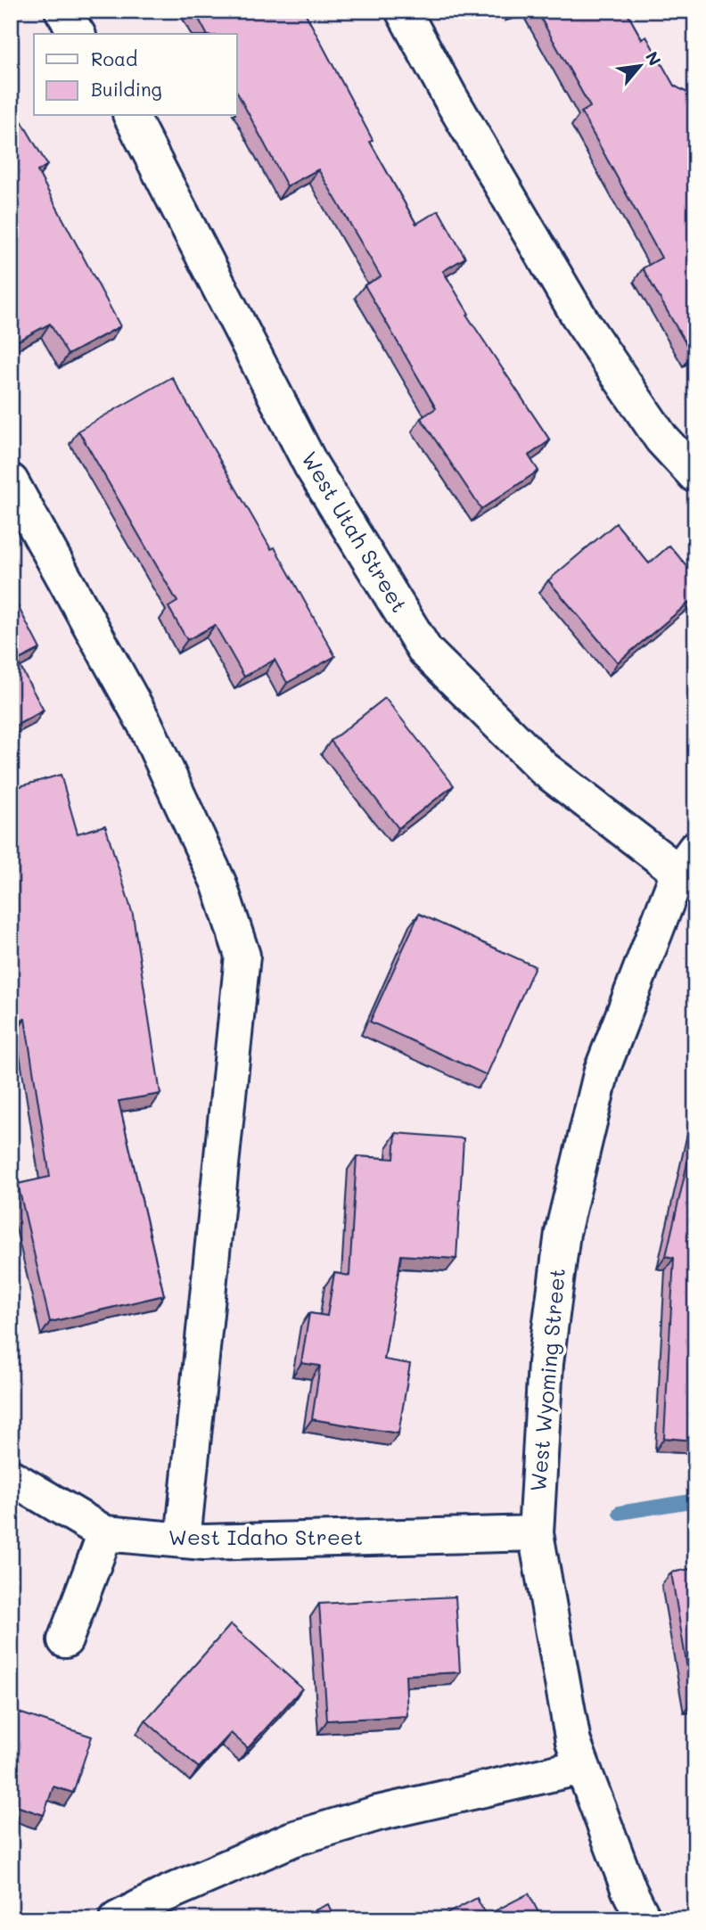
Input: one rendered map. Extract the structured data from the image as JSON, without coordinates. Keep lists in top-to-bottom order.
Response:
{
  "streets": {
    "street": ["West Utah Street", "West Wyoming Street", "West Idaho Street"]
  },
  "crossings": [
    ["West Utah Street", "West Wyoming Street"],
    ["West Wyoming Street", "West Idaho Street"]
  ],
  "legend": ["Road", "Building"],
  "north": "top right"
}
